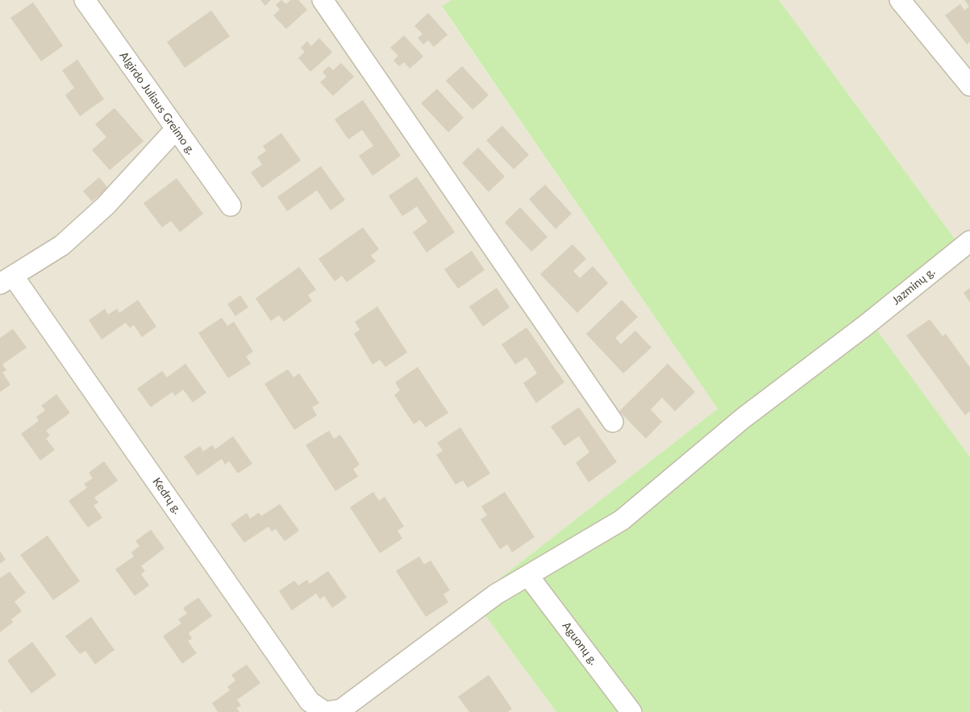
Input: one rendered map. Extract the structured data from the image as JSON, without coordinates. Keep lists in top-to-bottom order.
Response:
{
  "streets": {
    "street": [
      "Algirdo Juliaus Greimo g.",
      "Jazminų g.",
      "Kedrų g.",
      "Aguonų g."
    ]
  },
  "crossings": [
    ["Jazminų g.", "Kedrų g."],
    ["Jazminų g.", "Aguonų g."]
  ]
}
